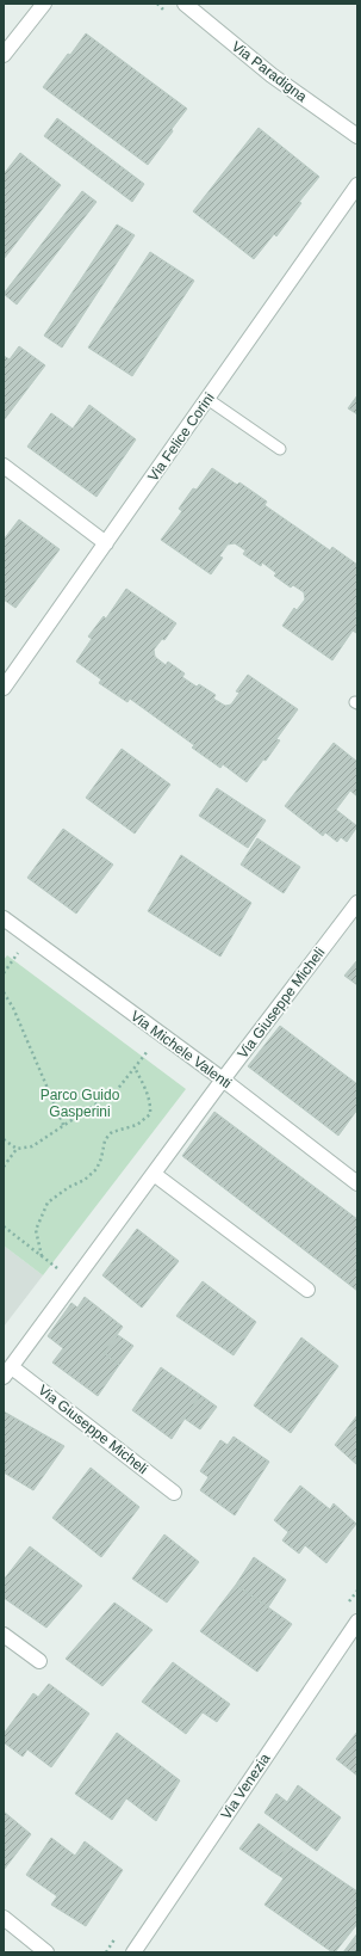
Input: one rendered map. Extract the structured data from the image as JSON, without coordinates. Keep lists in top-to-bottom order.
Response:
{
  "streets": {
    "street": [
      "Via Paradigna",
      "Via Felice Corini",
      "Via Giuseppe Micheli",
      "Via Michele Valenti",
      "Via Venezia"
    ]
  },
  "crossings": [
    ["Via Giuseppe Micheli", "Via Michele Valenti"]
  ],
  "parks": ["Parco Guido Gasperini"]
}
